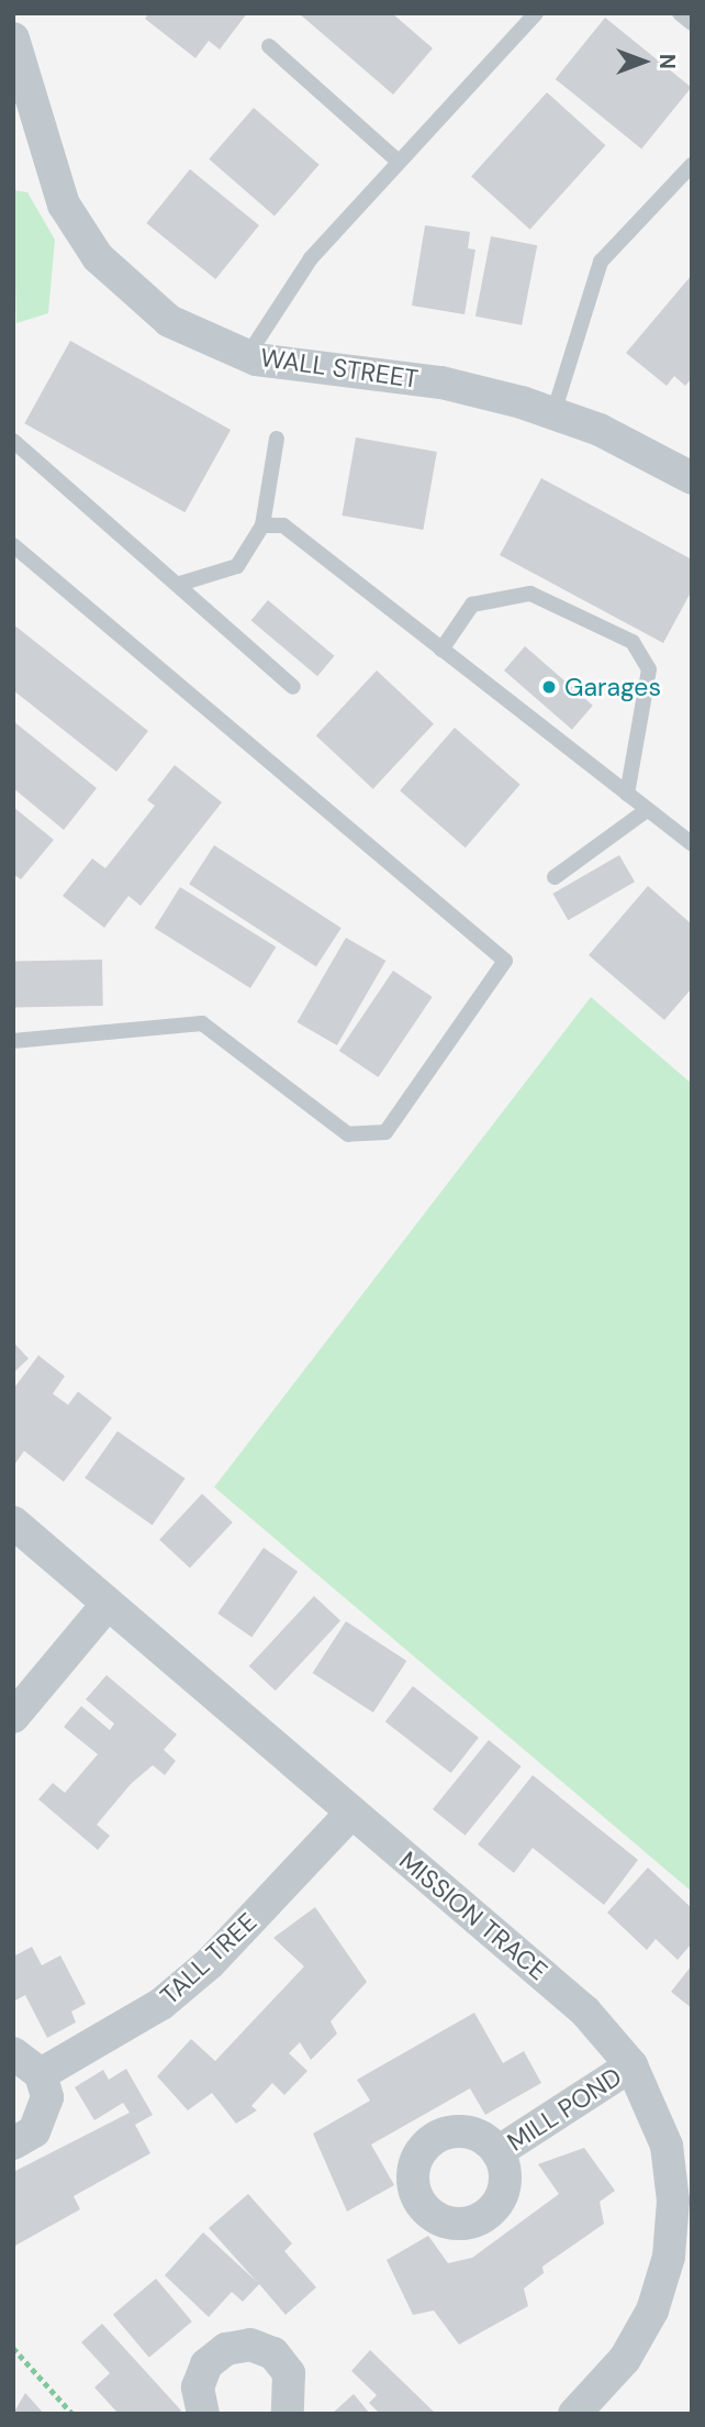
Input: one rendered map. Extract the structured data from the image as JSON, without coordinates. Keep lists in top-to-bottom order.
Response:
{
  "streets": {
    "street": [
      "WALL STREET",
      "MISSION TRACE",
      "TALL TREE",
      "MILL POND"
    ]
  },
  "crossings": [
    ["MISSION TRACE", "TALL TREE"],
    ["MISSION TRACE", "MILL POND"]
  ],
  "places": ["Garages"],
  "north": "right"
}
